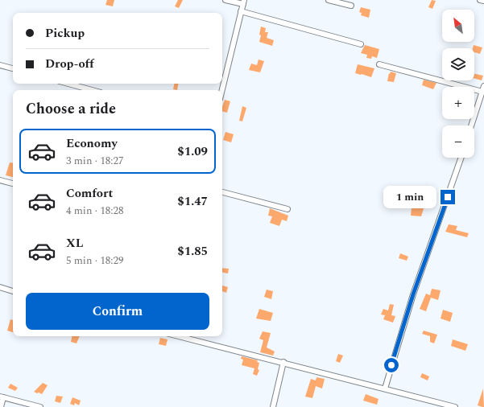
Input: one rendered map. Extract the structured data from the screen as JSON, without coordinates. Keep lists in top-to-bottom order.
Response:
{
  "north": "top left",
  "page": {
    "map_buttons": ["+", "−"],
    "banner": ["Pickup", "Drop-off"],
    "heading": "Choose a ride",
    "list": [
      {
        "name": "Economy",
        "note": "3 min · 18:27",
        "value": "$1.09"
      },
      {
        "name": "Comfort",
        "note": "4 min · 18:28",
        "value": "$1.47"
      },
      {
        "name": "XL",
        "note": "5 min · 18:29",
        "value": "$1.85"
      }
    ],
    "bubble": "1 min",
    "buttons": "Confirm"
  }
}
